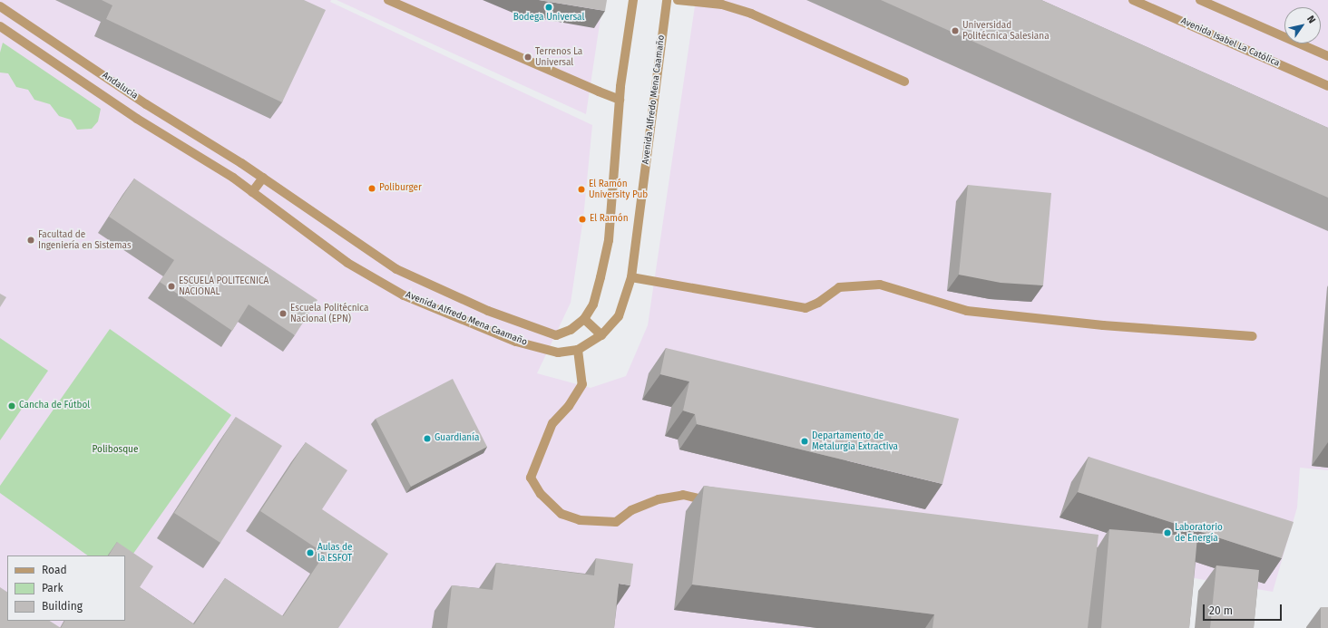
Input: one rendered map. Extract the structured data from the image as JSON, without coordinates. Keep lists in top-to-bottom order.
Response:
{
  "streets": {
    "street": ["Avenida Isabel La Católica", "Andalucia", "Avenida Alfredo Mena Caamaño"]
  },
  "crossings": [
    ["Andalucia", "Avenida Alfredo Mena Caamaño"]
  ],
  "parks": ["Polibosque"],
  "places": [
    "Bodega Universal",
    "Universidad Politécnica Salesiana",
    "Terrenos La Universal",
    "Poliburger",
    "El Ramón University Pub",
    "El Ramón",
    "Facultad de Ingeniería en Sistemas",
    "ESCUELA POLITECNICA NACIONAL",
    "Escuela Politécnica Nacional (EPN)",
    "Cancha de Fútbol",
    "Guardianía",
    "Departamento de Metalurgia Extractiva",
    "Laboratorio de Energía",
    "Aulas de la ESFOT"
  ],
  "legend": ["Road", "Park", "Building"],
  "scale_bar": "20 m",
  "north": "top right"
}
